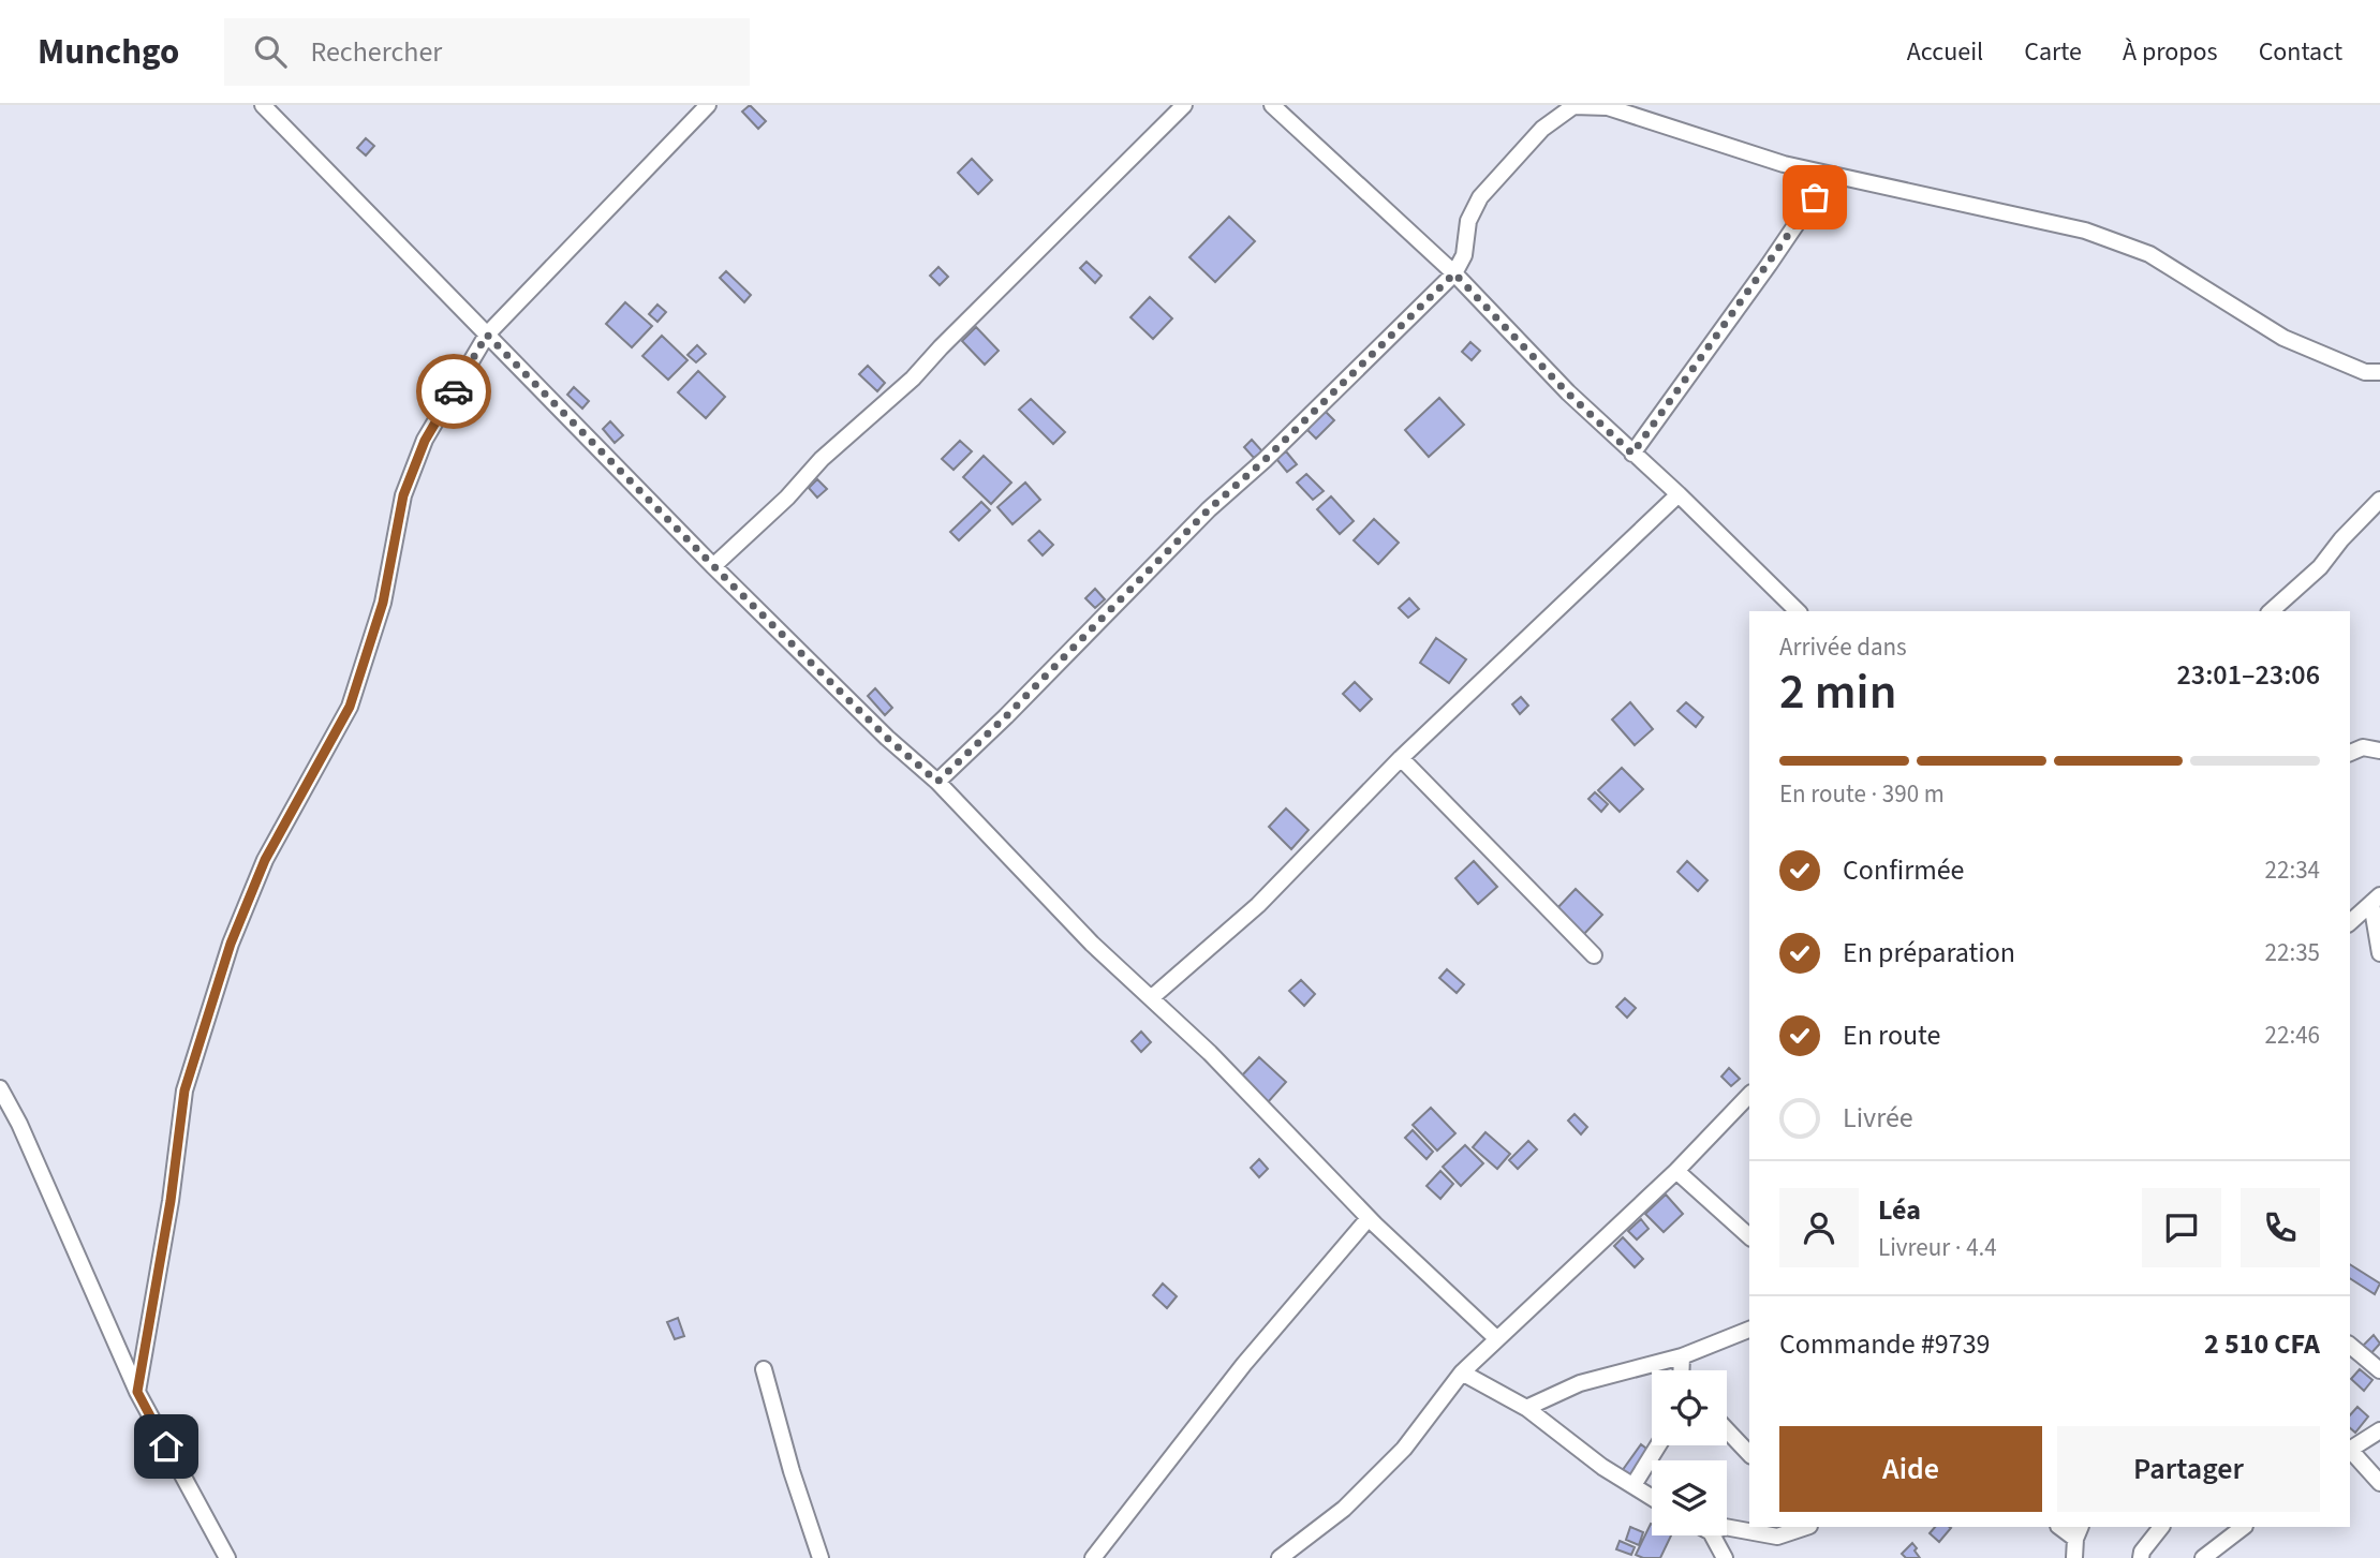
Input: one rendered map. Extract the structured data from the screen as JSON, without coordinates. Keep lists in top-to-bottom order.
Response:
{
  "page": {
    "header": "Munchgo",
    "search": "Rechercher",
    "nav": [
      "Accueil",
      "Carte",
      "À propos",
      "Contact"
    ],
    "heading": ["2 min", "Arrivée dans", "23:01–23:06"],
    "panel": [
      "Léa",
      "Livreur · 4.4",
      "Commande #9739",
      "2 510 CFA"
    ],
    "bar": "En route · 390 m",
    "list": [
      ["Confirmée", "22:34"],
      ["En préparation", "22:35"],
      ["En route", "22:46"],
      "Livrée"
    ],
    "buttons": ["Aide", "Partager"]
  }
}
